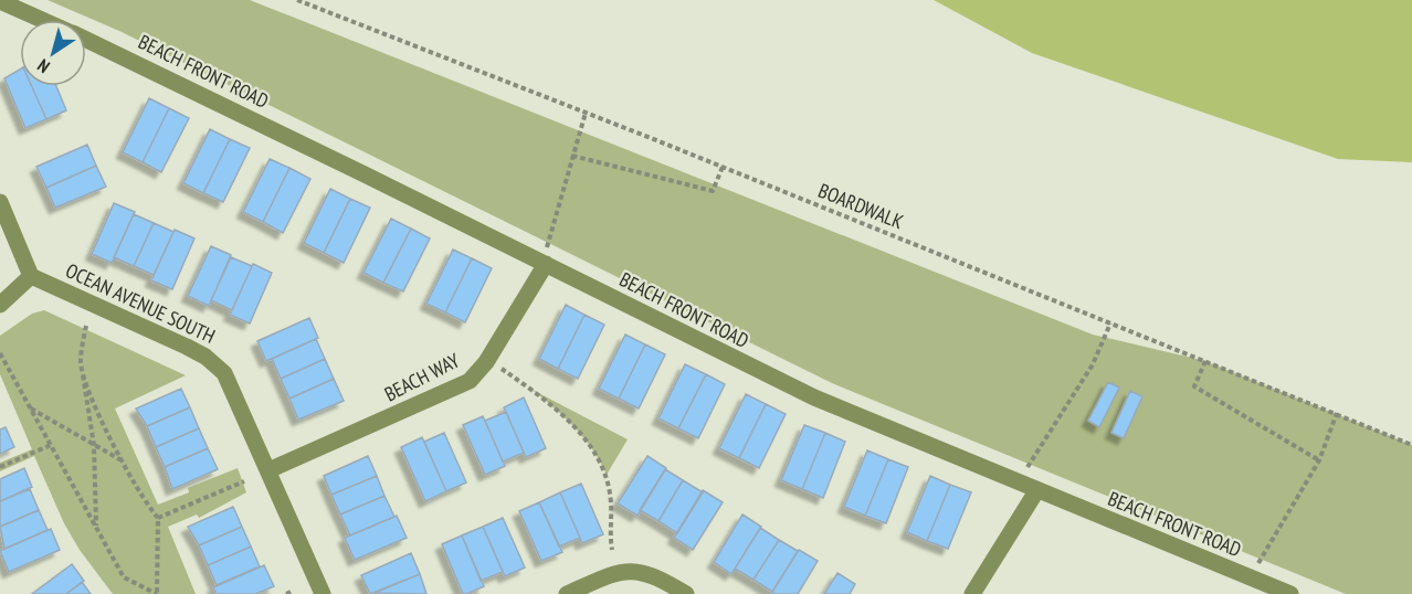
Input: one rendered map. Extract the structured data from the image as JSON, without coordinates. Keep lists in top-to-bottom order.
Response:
{
  "streets": {
    "street": ["BEACH FRONT ROAD", "OCEAN AVENUE SOUTH", "BEACH WAY"],
    "path": ["BOARDWALK"]
  },
  "crossings": [
    ["BEACH FRONT ROAD", "BEACH WAY"],
    ["OCEAN AVENUE SOUTH", "BEACH WAY"]
  ],
  "north": "bottom left"
}
